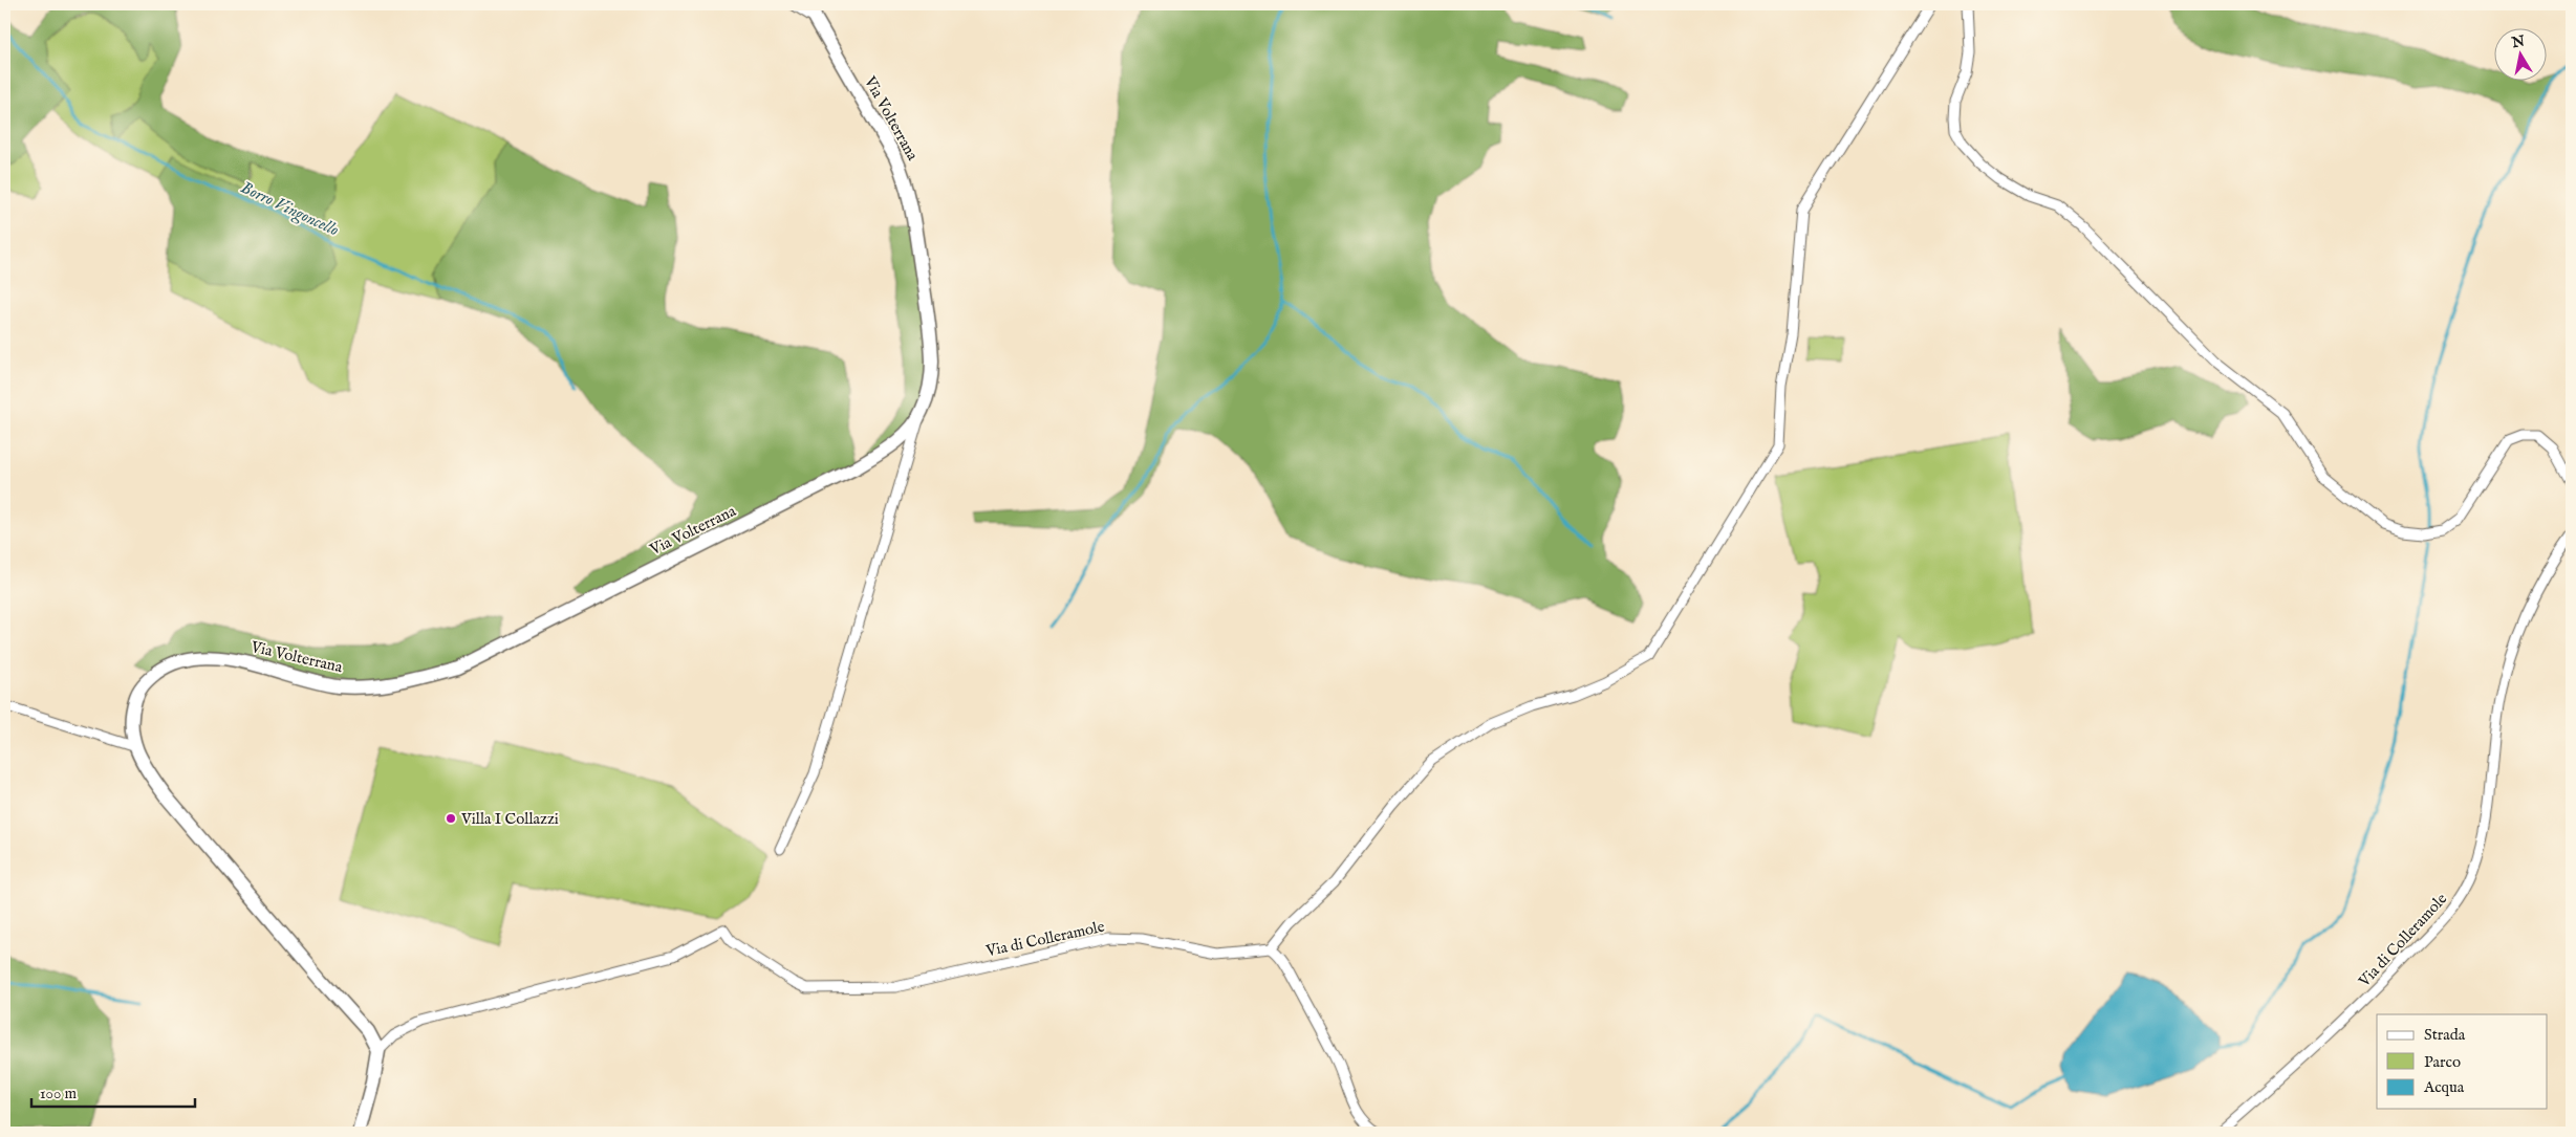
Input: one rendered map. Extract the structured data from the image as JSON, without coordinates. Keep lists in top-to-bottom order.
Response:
{
  "streets": {
    "main road": ["Via Volterrana"],
    "street": ["Via di Colleramole"]
  },
  "crossings": [
    ["Via Volterrana", "Via di Colleramole"]
  ],
  "water": ["Borro Vingoncello"],
  "places": ["Villa I Collazzi"],
  "legend": ["Strada", "Parco", "Acqua"],
  "scale_bar": "100 m",
  "north": "top"
}
